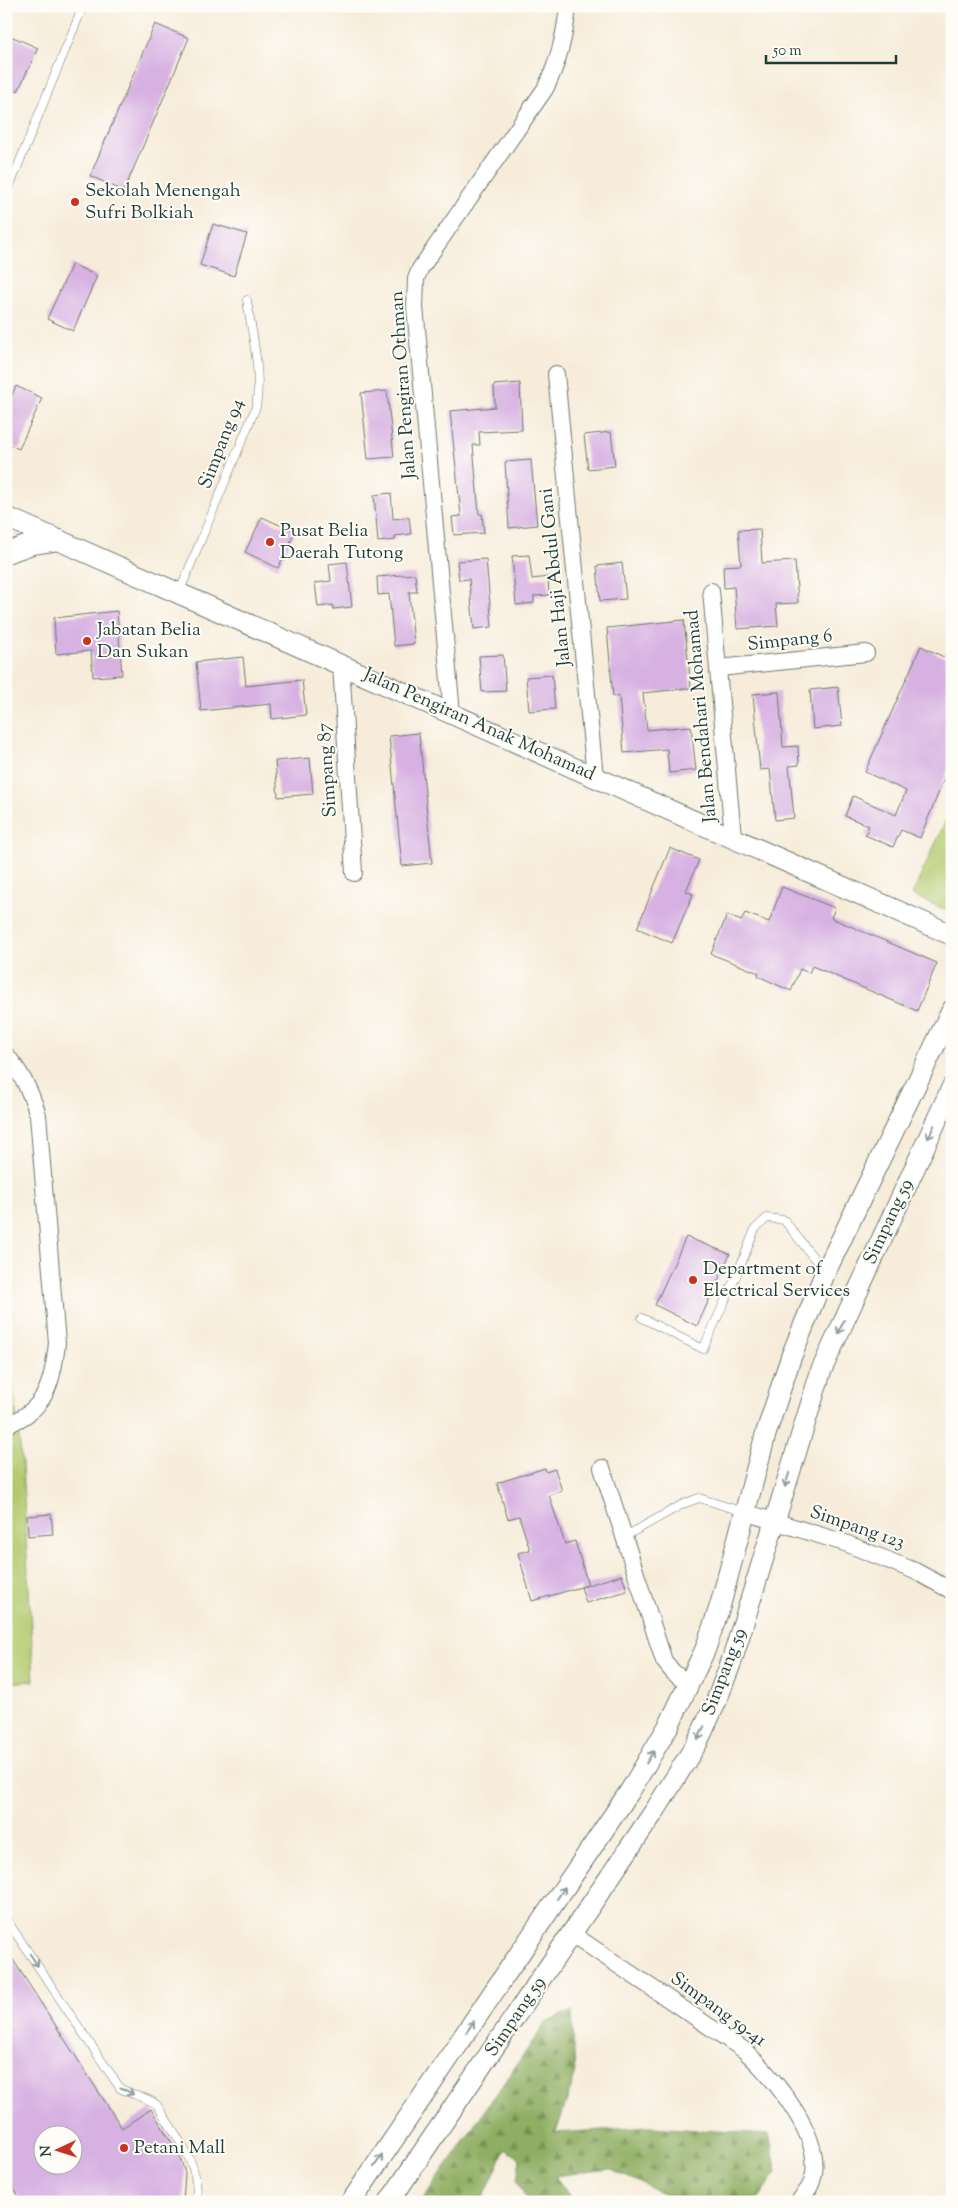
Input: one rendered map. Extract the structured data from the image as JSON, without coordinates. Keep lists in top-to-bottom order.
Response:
{
  "streets": {
    "street": [
      "Jalan Pengiran Othman",
      "Jalan Haji Abdul Gani",
      "Simpang 6",
      "Jalan Bendahari Mohamad",
      "Jalan Pengiran Anak Mohamad",
      "Simpang 87",
      "Simpang 59",
      "Simpang 123",
      "Simpang 59-41"
    ],
    "lane": ["Simpang 94"]
  },
  "crossings": [
    ["Jalan Pengiran Othman", "Jalan Pengiran Anak Mohamad"],
    ["Simpang 94", "Jalan Pengiran Anak Mohamad"],
    ["Jalan Haji Abdul Gani", "Jalan Pengiran Anak Mohamad"],
    ["Simpang 6", "Jalan Bendahari Mohamad"],
    ["Jalan Bendahari Mohamad", "Jalan Pengiran Anak Mohamad"],
    ["Jalan Pengiran Anak Mohamad", "Simpang 87"],
    ["Simpang 59", "Simpang 123"],
    ["Simpang 59", "Simpang 59-41"]
  ],
  "places": [
    "Sekolah Menengah Sufri Bolkiah",
    "Pusat Belia Daerah Tutong",
    "Jabatan Belia Dan Sukan",
    "Department of Electrical Services",
    "Petani Mall"
  ],
  "scale_bar": "50 m",
  "north": "left"
}
